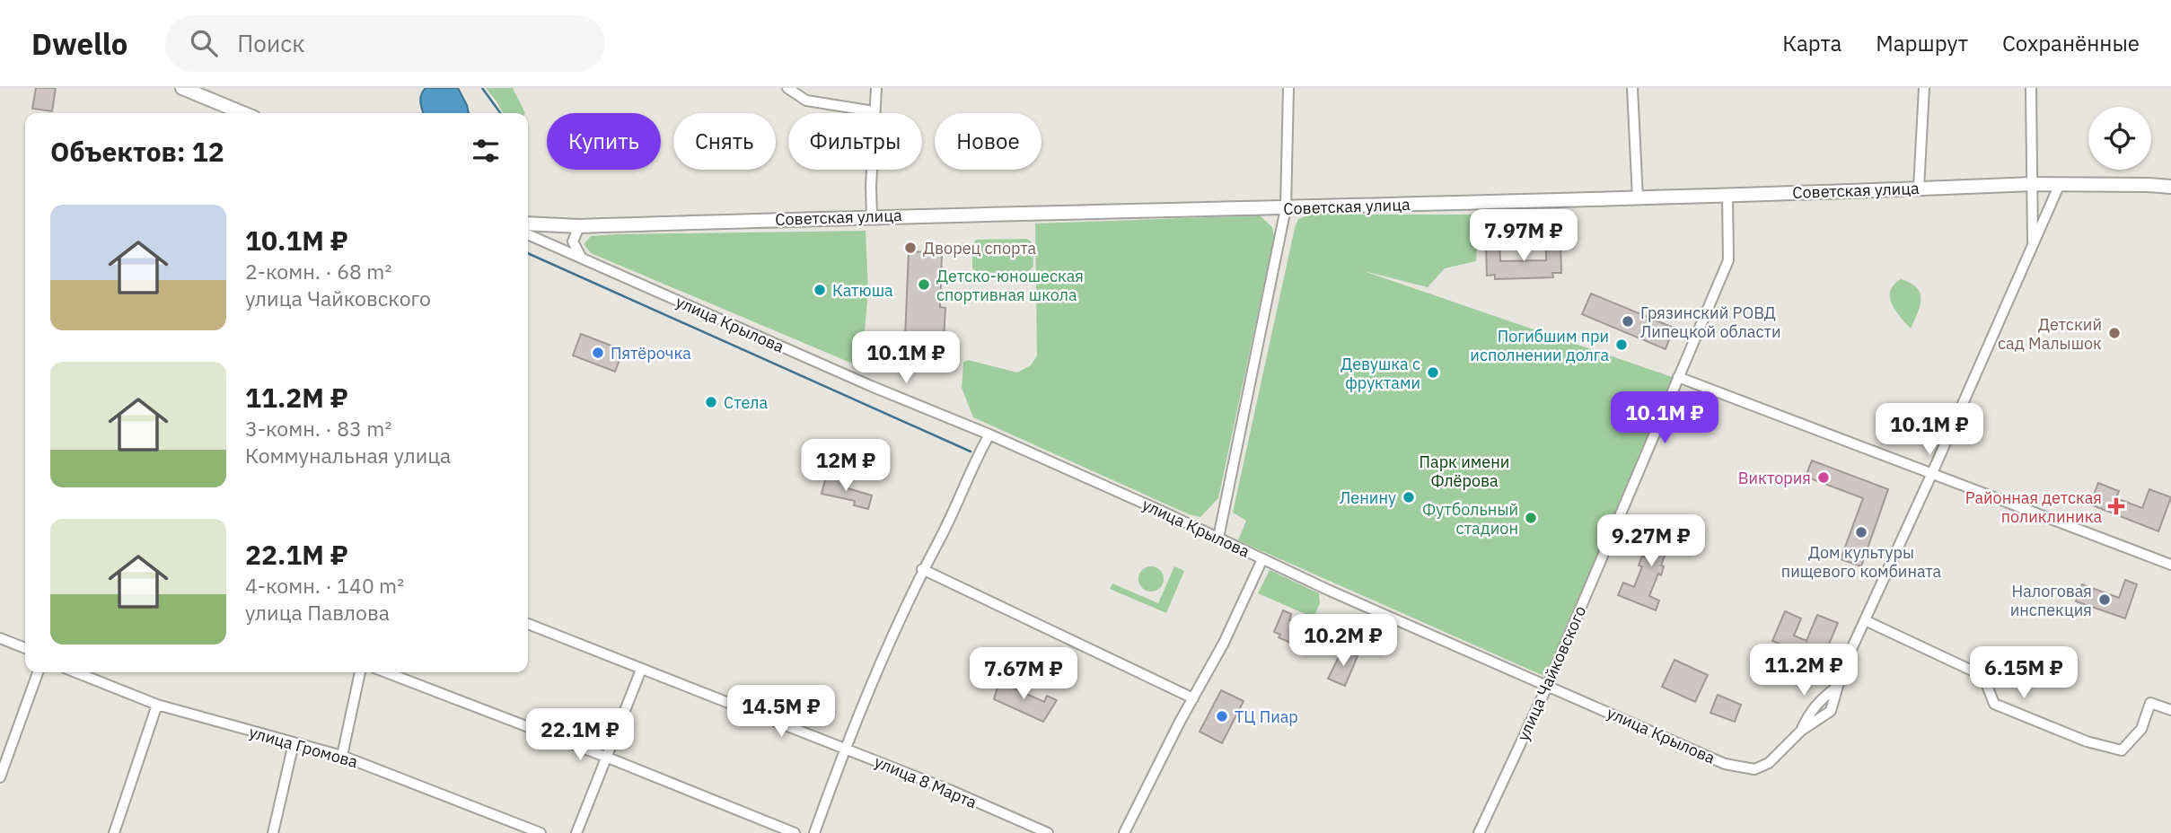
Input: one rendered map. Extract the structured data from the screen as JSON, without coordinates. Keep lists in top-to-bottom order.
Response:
{
  "streets": {
    "main road": ["Советская улица"],
    "street": [
      "улица Крылова",
      "улица Чайковского",
      "улица Громова",
      "улица 8 Марта"
    ]
  },
  "crossings": [
    ["Советская улица", "улица Чайковского"],
    ["улица Крылова", "улица Чайковского"]
  ],
  "parks": ["Парк имени Флёрова"],
  "places": {
    "other": [
      "Дворец спорта",
      "Детско-юношеская спортивная школа",
      "Катюша",
      "Грязинский РОВД Липецкой области",
      "Детский сад Малышок",
      "Погибшим при исполнении долга",
      "Пятёрочка",
      "Девушка с фруктами",
      "Стела",
      "Виктория",
      "Ленину",
      "Футбольный стадион",
      "Дом культуры пищевого комбината",
      "Налоговая инспекция",
      "ТЦ Пиар"
    ],
    "health": ["Районная детская поликлиника"]
  },
  "page": {
    "header": "Dwello",
    "search": "Поиск",
    "nav": ["Карта", "Маршрут", "Сохранённые"],
    "chip": [
      "Купить",
      "Снять",
      "Фильтры",
      "Новое"
    ],
    "heading": "Объектов: 12",
    "list": [
      {
        "name": "10.1M ₽",
        "note": "2-комн. · 68 m² · улица Чайковского"
      },
      {
        "name": "11.2M ₽",
        "note": "3-комн. · 83 m² · Коммунальная улица"
      },
      {
        "name": "22.1M ₽",
        "note": "4-комн. · 140 m² · улица Павлова"
      }
    ],
    "price": [
      "7.97M ₽",
      "10.1M ₽",
      "10.1M ₽",
      "10.1M ₽",
      "12M ₽",
      "9.27M ₽",
      "10.2M ₽",
      "11.2M ₽",
      "6.15M ₽",
      "7.67M ₽",
      "14.5M ₽",
      "22.1M ₽"
    ]
  }
}
